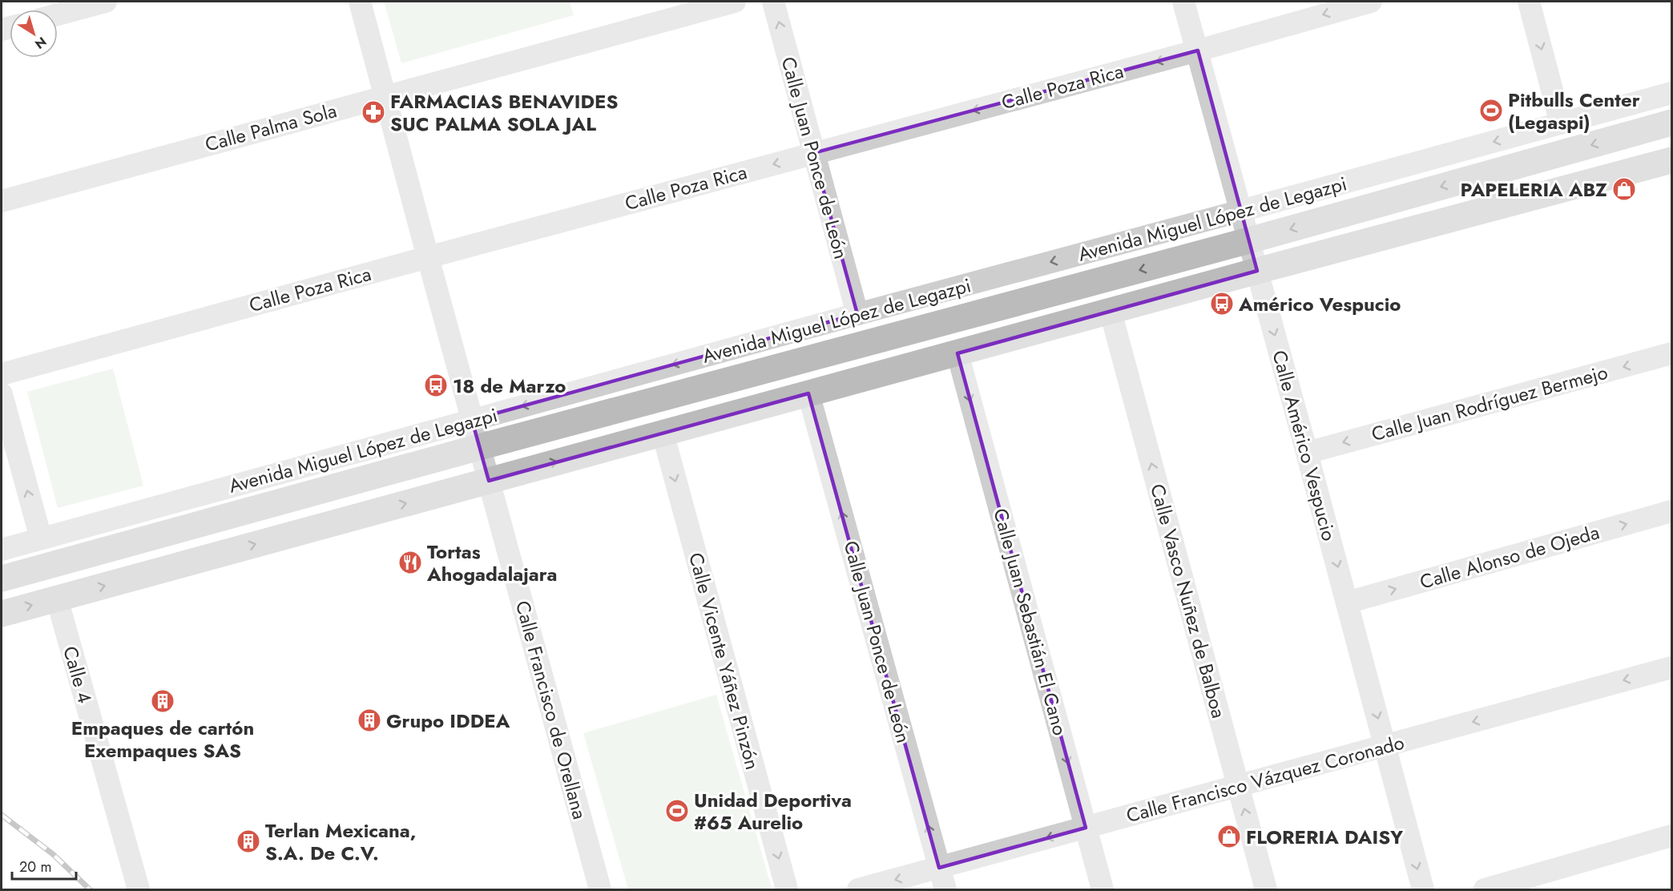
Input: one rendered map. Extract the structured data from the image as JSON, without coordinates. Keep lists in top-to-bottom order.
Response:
{
  "streets": {
    "main road": ["Avenida Miguel López de Legazpi"],
    "street": [
      "Calle Poza Rica",
      "Calle Palma Sola",
      "Calle Juan Ponce de León",
      "Calle Juan Rodríguez Bermejo",
      "Calle Américo Vespucio",
      "Calle Alonso de Ojeda",
      "Calle Vasco Nuñez de Balboa",
      "Calle Juan Sebastián El Cano",
      "Calle Vicente Yáñez Pinzón",
      "Calle 4",
      "Calle Francisco de Orellana",
      "Calle Francisco Vázquez Coronado"
    ]
  },
  "crossings": [
    ["Calle Poza Rica", "Calle Juan Ponce de León"],
    ["Calle Poza Rica", "Calle Américo Vespucio"],
    ["Calle Poza Rica", "Calle Francisco de Orellana"],
    ["Calle Palma Sola", "Calle Francisco de Orellana"],
    ["Calle Juan Ponce de León", "Avenida Miguel López de Legazpi"],
    ["Calle Juan Ponce de León", "Calle Francisco Vázquez Coronado"],
    ["Avenida Miguel López de Legazpi", "Calle Américo Vespucio"],
    ["Avenida Miguel López de Legazpi", "Calle Francisco de Orellana"],
    ["Calle Juan Rodríguez Bermejo", "Calle Américo Vespucio"],
    ["Calle Américo Vespucio", "Calle Alonso de Ojeda"],
    ["Calle Américo Vespucio", "Calle Francisco Vázquez Coronado"],
    ["Calle Vasco Nuñez de Balboa", "Calle Francisco Vázquez Coronado"],
    ["Calle Juan Sebastián El Cano", "Calle Francisco Vázquez Coronado"]
  ],
  "one_way": [
    "Calle Poza Rica",
    "Calle Juan Ponce de León",
    "Avenida Miguel López de Legazpi",
    "Calle Juan Rodríguez Bermejo",
    "Calle Américo Vespucio",
    "Calle Alonso de Ojeda",
    "Calle Vasco Nuñez de Balboa",
    "Calle Juan Sebastián El Cano",
    "Calle Vicente Yáñez Pinzón"
  ],
  "places": {
    "sports": ["Pitbulls Center (Legaspi)", "Unidad Deportiva #65 Aurelio"],
    "pharmacy": ["FARMACIAS BENAVIDES SUC PALMA SOLA JAL"],
    "shop": ["PAPELERIA ABZ", "FLORERIA DAISY"],
    "bus stop": ["Américo Vespucio", "18 de Marzo"],
    "restaurant": ["Tortas Ahogadalajara"],
    "building": ["Empaques de cartón Exempaques SAS", "Grupo IDDEA", "Terlan Mexicana, S.A. De C.V."]
  },
  "scale_bar": "20 m",
  "north": "bottom right"
}
